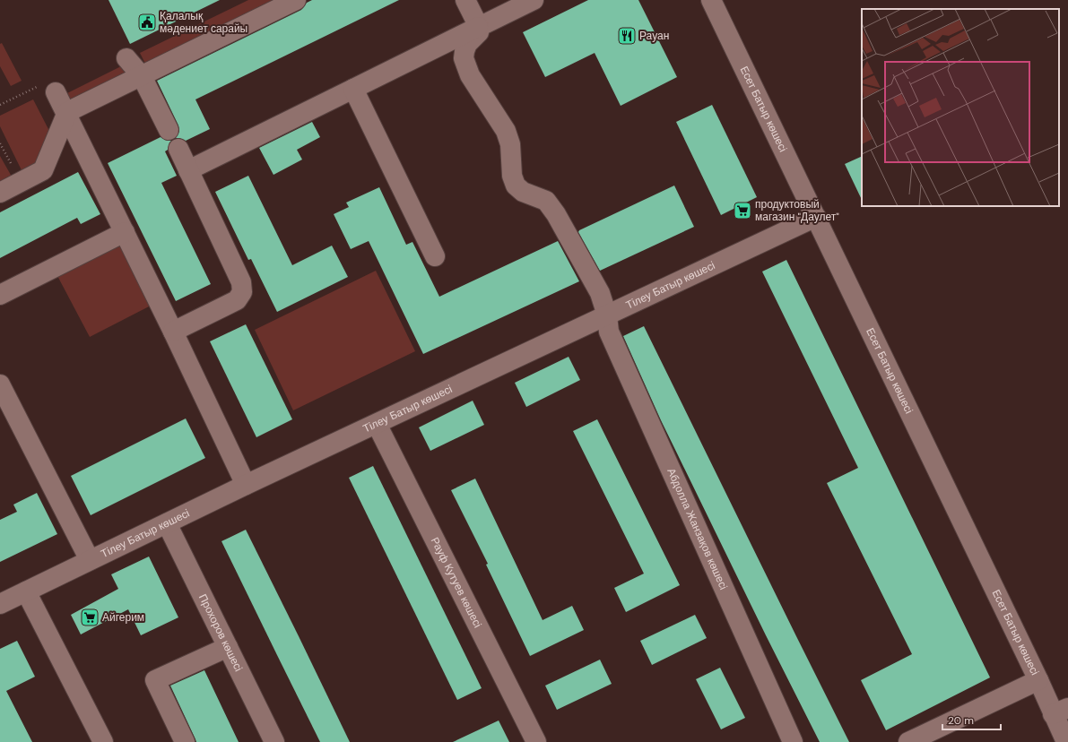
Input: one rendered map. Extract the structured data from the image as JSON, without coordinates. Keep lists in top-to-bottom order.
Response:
{
  "streets": {
    "street": [
      "Есет Батыр көшесі",
      "Тілеу Батыр көшесі",
      "Абдолла Жанзақов көшесі",
      "Рауф Кутуев көшесі",
      "Прохоров көшесі"
    ]
  },
  "crossings": [
    ["Есет Батыр көшесі", "Тілеу Батыр көшесі"],
    ["Тілеу Батыр көшесі", "Абдолла Жанзақов көшесі"],
    ["Тілеу Батыр көшесі", "Рауф Кутуев көшесі"],
    ["Тілеу Батыр көшесі", "Прохоров көшесі"]
  ],
  "places": {
    "public building": ["Қалалық мәдениет сарайы"],
    "restaurant": ["Рауан"],
    "supermarket": ["продуктовый магазин \"Даулет\"", "Айгерим"]
  },
  "scale_bar": "20 m"
}
